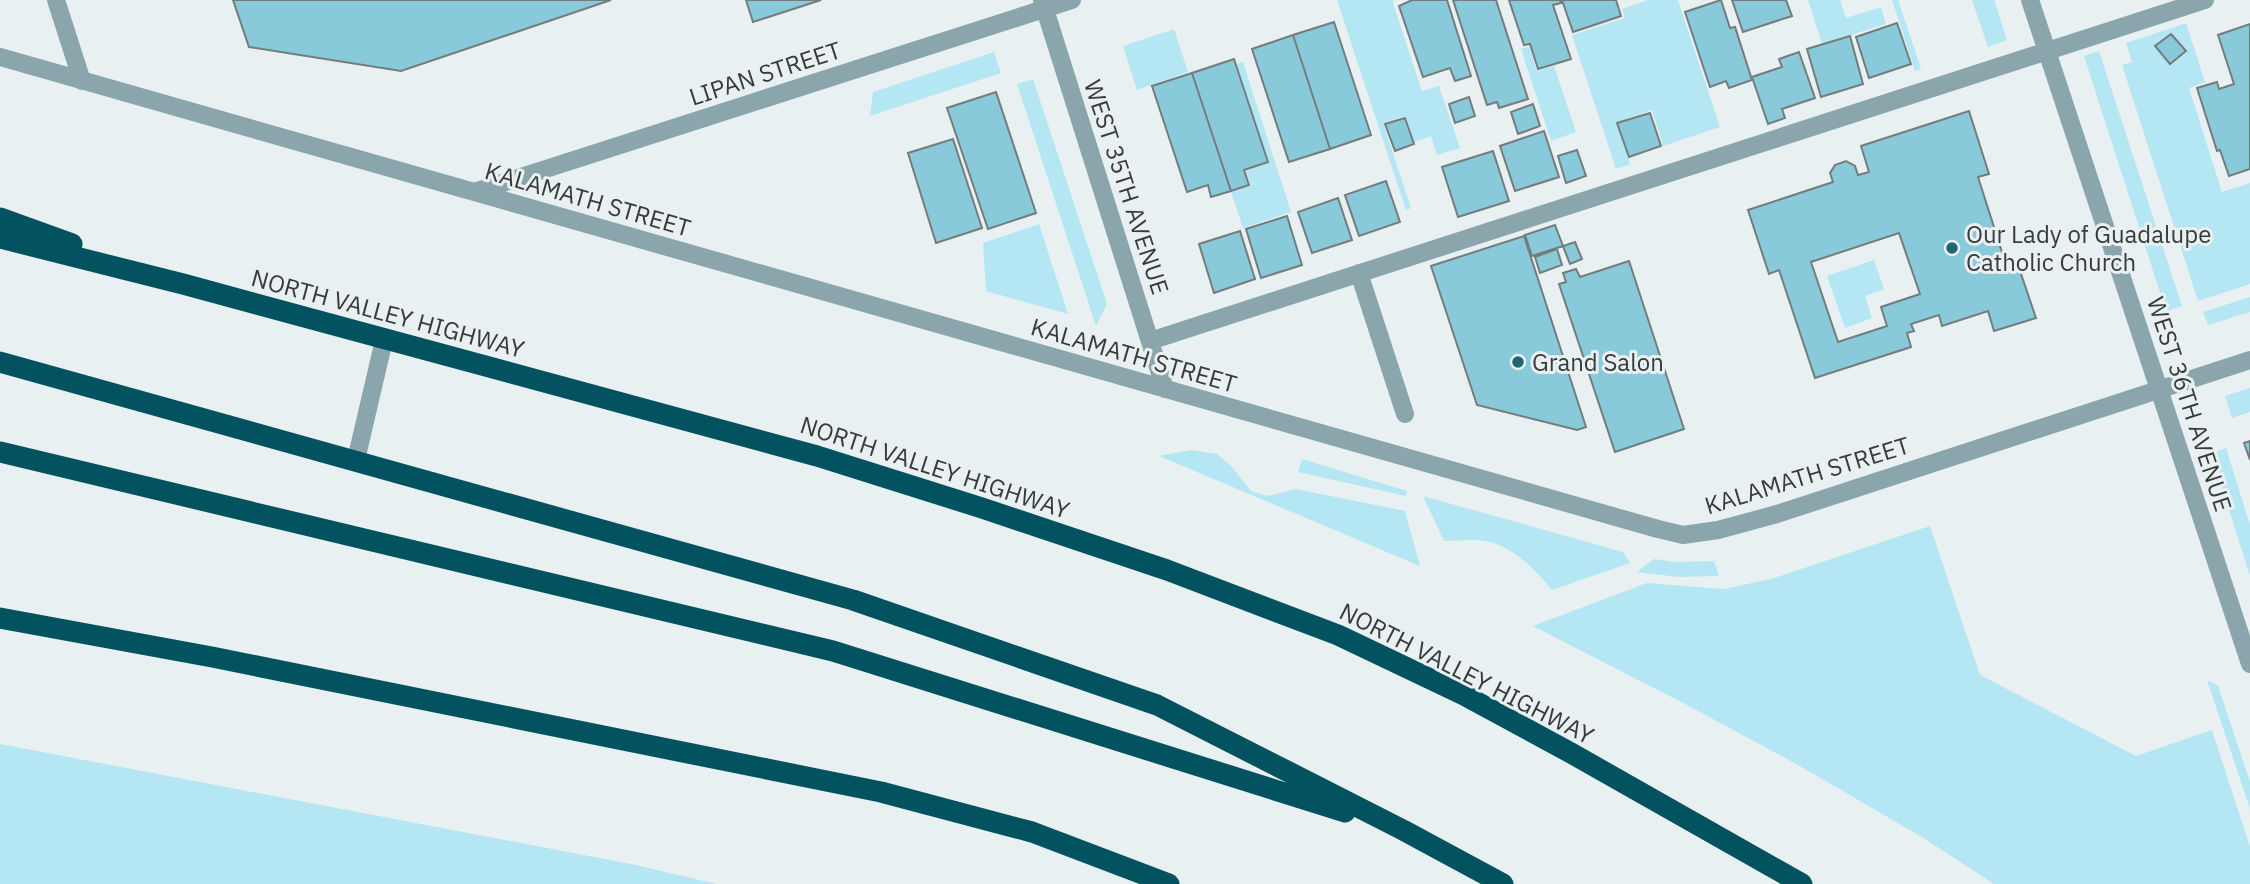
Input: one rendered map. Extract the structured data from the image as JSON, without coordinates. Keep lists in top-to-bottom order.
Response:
{
  "streets": {
    "highway": ["NORTH VALLEY HIGHWAY"],
    "street": [
      "LIPAN STREET",
      "WEST 35TH AVENUE",
      "KALAMATH STREET",
      "WEST 36TH AVENUE"
    ]
  },
  "crossings": [
    ["LIPAN STREET", "WEST 35TH AVENUE"],
    ["LIPAN STREET", "KALAMATH STREET"],
    ["WEST 35TH AVENUE", "KALAMATH STREET"],
    ["KALAMATH STREET", "WEST 36TH AVENUE"]
  ],
  "places": ["Our Lady of Guadalupe Catholic Church", "Grand Salon"]
}
